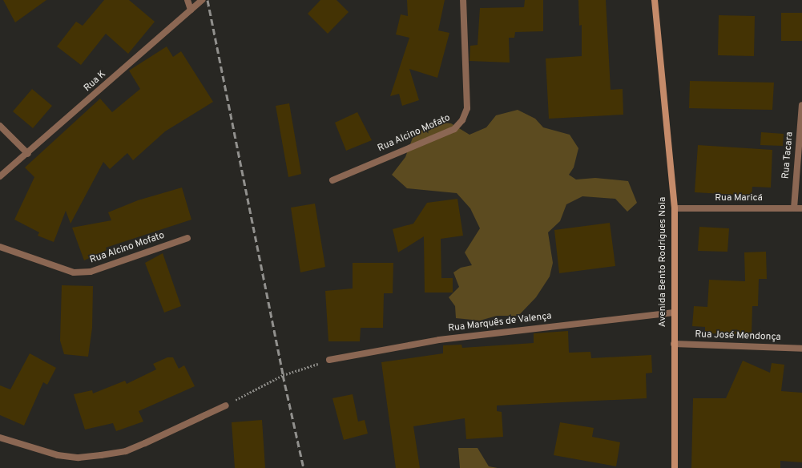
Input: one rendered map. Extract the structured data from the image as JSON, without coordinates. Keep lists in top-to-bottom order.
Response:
{
  "streets": {
    "street": [
      "Rua K",
      "Rua Alcino Mofato",
      "Rua Tacara",
      "Rua Maricá",
      "Avenida Bento Rodrigues Noia",
      "Rua Marquês de Valença",
      "Rua José Mendonça"
    ]
  },
  "crossings": [
    ["Rua Tacara", "Rua Maricá"],
    ["Rua Maricá", "Avenida Bento Rodrigues Noia"],
    ["Avenida Bento Rodrigues Noia", "Rua Marquês de Valença"],
    ["Avenida Bento Rodrigues Noia", "Rua José Mendonça"]
  ]
}
